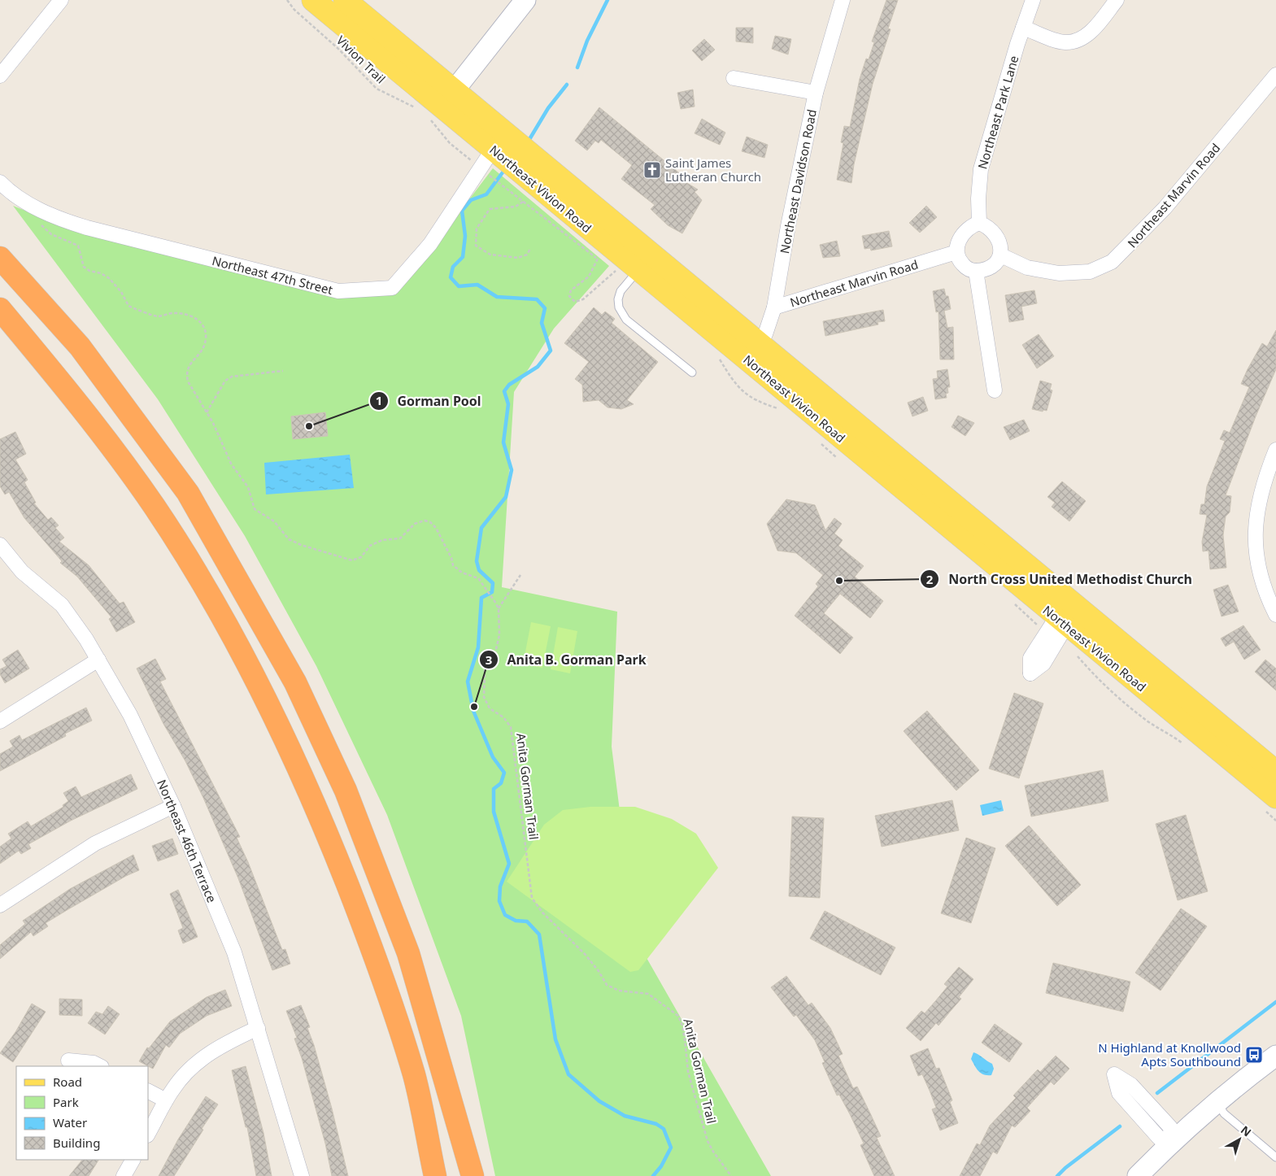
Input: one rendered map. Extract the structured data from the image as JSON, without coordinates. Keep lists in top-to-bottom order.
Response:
{
  "streets": {
    "main road": ["Northeast Vivion Road"],
    "street": [
      "Northeast Park Lane",
      "Northeast Davidson Road",
      "Northeast Marvin Road",
      "Northeast 47th Street",
      "Northeast 46th Terrace"
    ],
    "path": ["Vivion Trail", "Anita Gorman Trail"]
  },
  "crossings": [
    ["Northeast Park Lane", "Northeast Marvin Road"],
    ["Northeast Davidson Road", "Northeast Vivion Road"],
    ["Northeast Davidson Road", "Northeast Marvin Road"],
    ["Northeast Vivion Road", "Northeast 47th Street"],
    ["Northeast 47th Street", "Anita Gorman Trail"]
  ],
  "places": {
    "church": ["Saint James Lutheran Church"],
    "other": ["Gorman Pool", "North Cross United Methodist Church", "Anita B. Gorman Park"],
    "bus stop": ["N Highland at Knollwood Apts Southbound"]
  },
  "legend": [
    "Road",
    "Park",
    "Water",
    "Building"
  ],
  "north": "top right"
}
